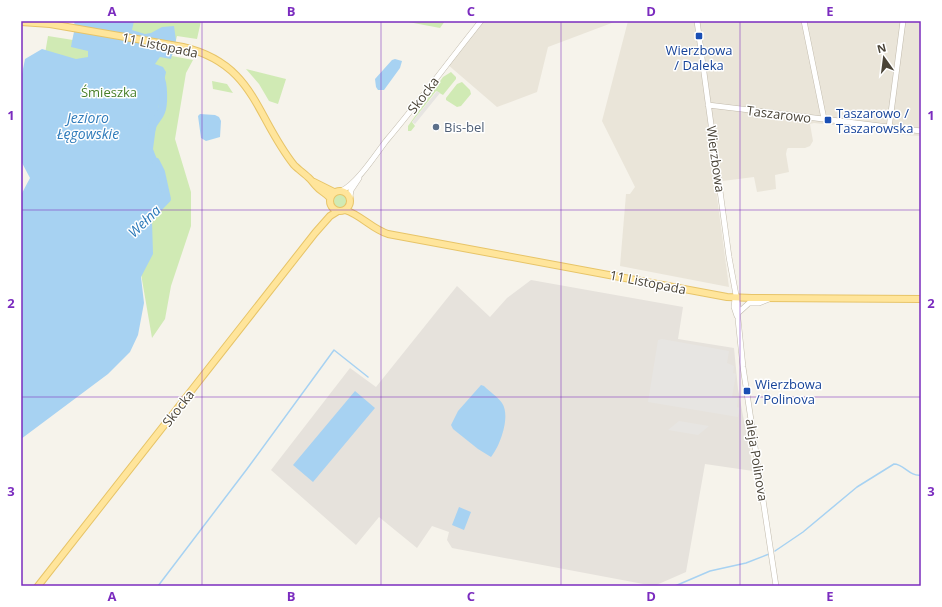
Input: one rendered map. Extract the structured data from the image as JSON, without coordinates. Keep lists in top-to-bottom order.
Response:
{
  "streets": {
    "main road": ["11 Listopada", "Skocka"],
    "street": ["Taszarowo", "Wierzbowa", "aleja Polinova"]
  },
  "crossings": [
    ["11 Listopada", "Skocka"],
    ["11 Listopada", "Wierzbowa"],
    ["11 Listopada", "aleja Polinova"],
    ["Taszarowo", "Wierzbowa"],
    ["Wierzbowa", "aleja Polinova"]
  ],
  "water": ["Jezioro Łęgowskie", "Wełna"],
  "parks": ["Śmieszka"],
  "places": {
    "transit": ["Wierzbowa / Daleka", "Taszarowo / Taszarowska", "Wierzbowa / Polinova"],
    "other": ["Bis-bel"]
  },
  "north": "top",
  "grid": {
    "columns": [
      "A",
      "B",
      "C",
      "D",
      "E"
    ],
    "rows": ["1", "2", "3"]
  }
}
